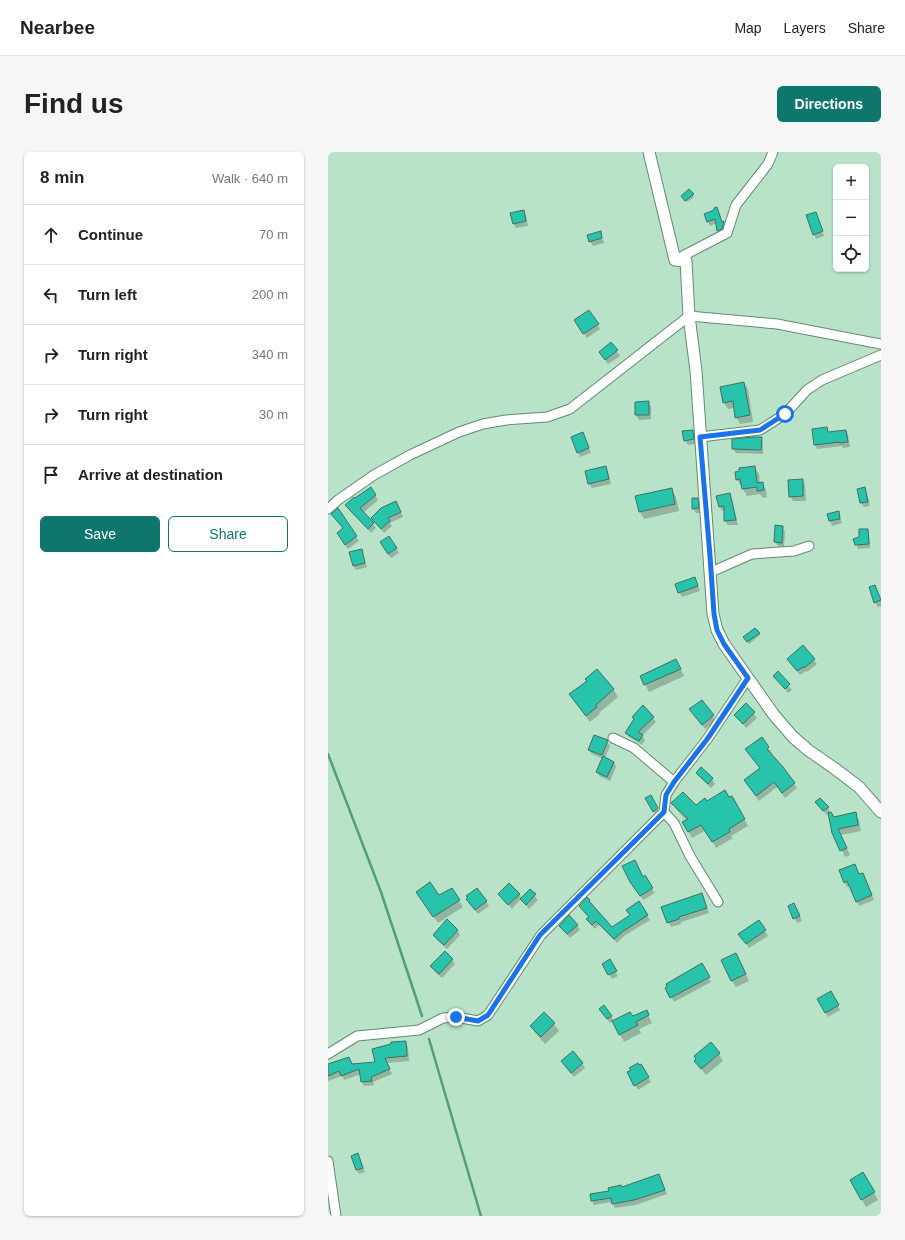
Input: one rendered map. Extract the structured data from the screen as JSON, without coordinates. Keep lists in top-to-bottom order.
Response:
{
  "page": {
    "header": "Nearbee",
    "nav": ["Map", "Layers", "Share"],
    "buttons": [
      "Directions",
      ["Save", "Share"]
    ],
    "title": "Find us",
    "heading": ["8 min", "Walk · 640 m"],
    "map_buttons": ["+", "−"],
    "list": [
      ["Continue", "70 m"],
      ["Turn left", "200 m"],
      ["Turn right", "340 m"],
      ["Turn right", "30 m"],
      "Arrive at destination"
    ]
  }
}
